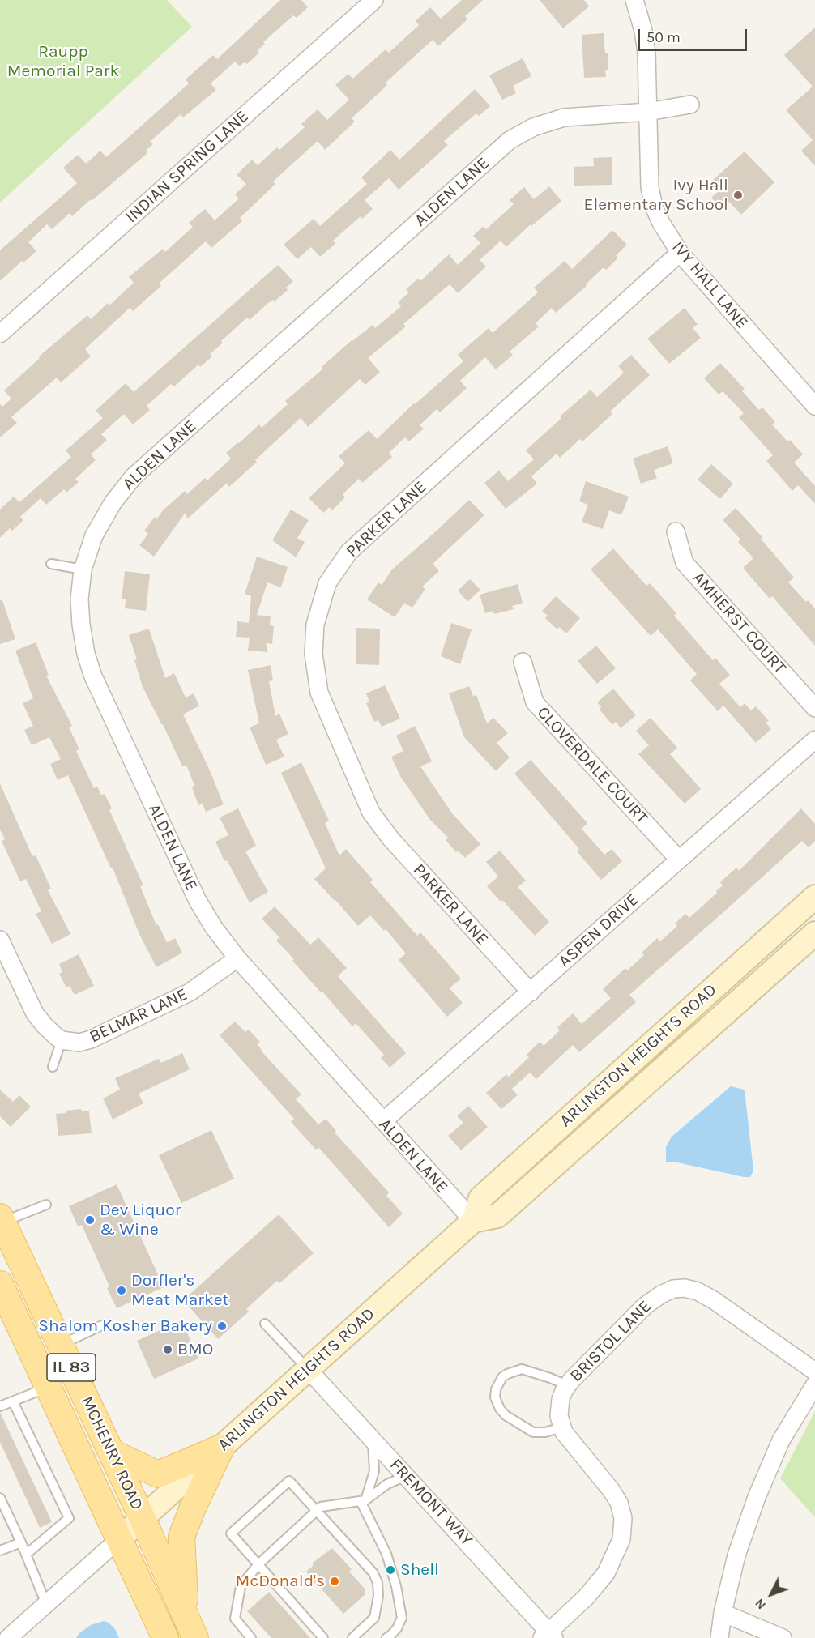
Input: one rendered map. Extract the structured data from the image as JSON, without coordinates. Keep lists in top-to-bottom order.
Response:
{
  "streets": {
    "main road": ["ARLINGTON HEIGHTS ROAD", "IL 83", "MCHENRY ROAD"],
    "street": [
      "INDIAN SPRING LANE",
      "ALDEN LANE",
      "IVY HALL LANE",
      "PARKER LANE",
      "AMHERST COURT",
      "CLOVERDALE COURT",
      "ASPEN DRIVE",
      "BELMAR LANE",
      "BRISTOL LANE",
      "FREMONT WAY"
    ]
  },
  "crossings": [
    ["ALDEN LANE", "IVY HALL LANE"],
    ["ALDEN LANE", "ASPEN DRIVE"],
    ["ALDEN LANE", "BELMAR LANE"],
    ["ALDEN LANE", "ARLINGTON HEIGHTS ROAD"],
    ["IVY HALL LANE", "PARKER LANE"],
    ["PARKER LANE", "ASPEN DRIVE"],
    ["CLOVERDALE COURT", "ASPEN DRIVE"],
    ["ARLINGTON HEIGHTS ROAD", "MCHENRY ROAD"],
    ["ARLINGTON HEIGHTS ROAD", "FREMONT WAY"],
    ["BRISTOL LANE", "FREMONT WAY"]
  ],
  "parks": ["Raupp Memorial Park"],
  "places": [
    "Ivy Hall Elementary School",
    "Dev Liquor & Wine",
    "Dorfler's Meat Market",
    "Shalom Kosher Bakery",
    "BMO",
    "Shell",
    "McDonald's"
  ],
  "scale_bar": "50 m",
  "north": "bottom left"
}
